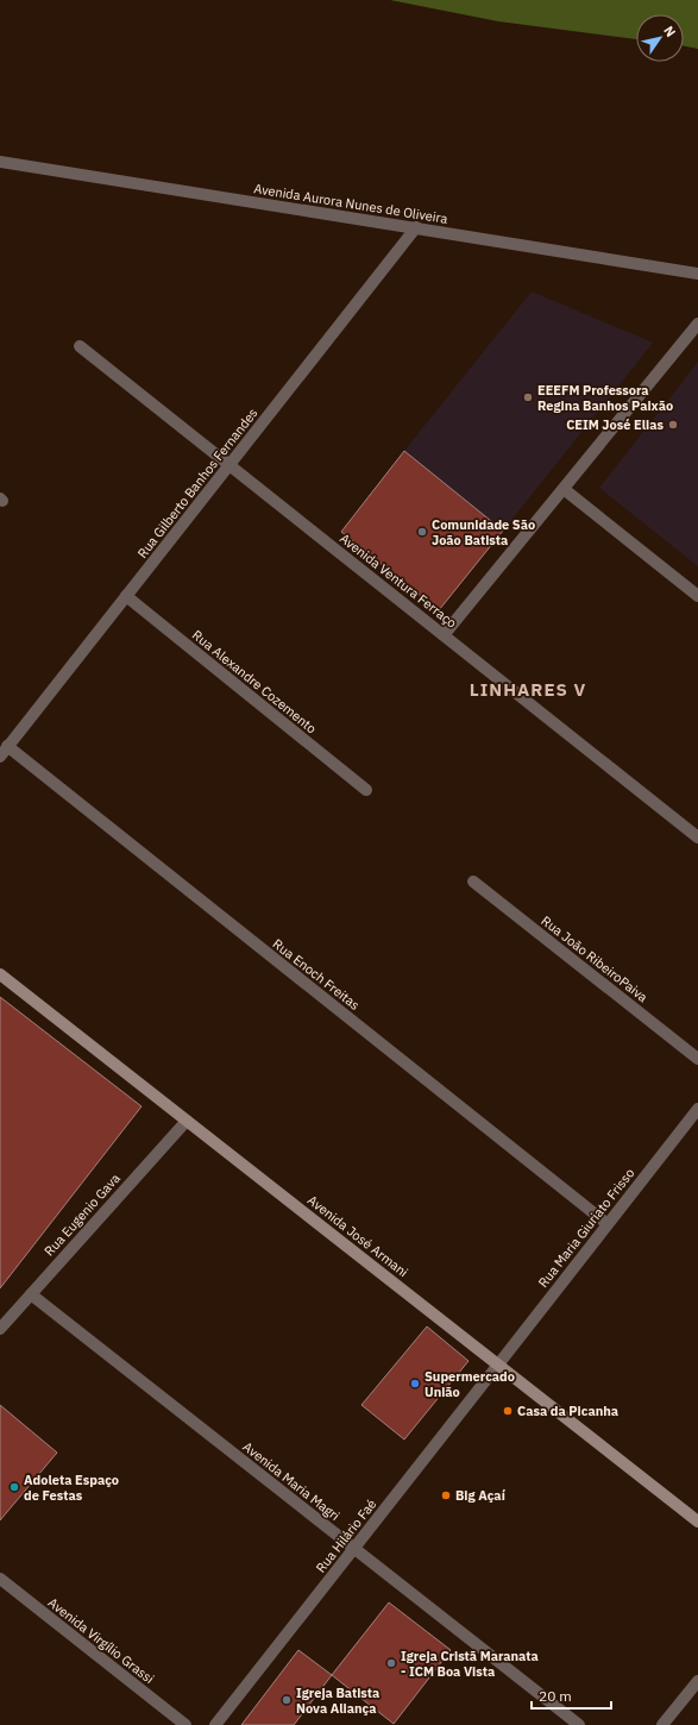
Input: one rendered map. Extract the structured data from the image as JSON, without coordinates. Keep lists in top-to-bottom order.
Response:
{
  "streets": {
    "main road": ["Avenida José Armani"],
    "street": [
      "Avenida Aurora Nunes de Oliveira",
      "Rua Gilberto Banhos Fernandes",
      "Avenida Ventura Ferraço",
      "Rua Alexandre Cozemento",
      "Rua João RibeiroPaiva",
      "Rua Enoch Freitas",
      "Rua Eugenio Gava",
      "Rua Maria Giuriato Frisso",
      "Avenida Maria Magri",
      "Rua Hilário Faé",
      "Avenida Virgílio Grassi"
    ]
  },
  "crossings": [
    ["Avenida Aurora Nunes de Oliveira", "Rua Gilberto Banhos Fernandes"],
    ["Rua Gilberto Banhos Fernandes", "Avenida Ventura Ferraço"],
    ["Rua Gilberto Banhos Fernandes", "Rua Alexandre Cozemento"],
    ["Rua Gilberto Banhos Fernandes", "Rua Enoch Freitas"],
    ["Rua Enoch Freitas", "Rua Maria Giuriato Frisso"],
    ["Rua Eugenio Gava", "Avenida José Armani"],
    ["Rua Eugenio Gava", "Avenida Maria Magri"],
    ["Rua Maria Giuriato Frisso", "Avenida José Armani"],
    ["Rua Maria Giuriato Frisso", "Rua Hilário Faé"],
    ["Avenida José Armani", "Rua Hilário Faé"],
    ["Avenida Maria Magri", "Rua Hilário Faé"]
  ],
  "districts": ["LINHARES V"],
  "places": [
    "EEEFM Professora Regina Banhos Paixão",
    "CEIM José Elias",
    "Comunidade São João Batista",
    "Supermercado União",
    "Casa da Picanha",
    "Adoleta Espaço de Festas",
    "Big Açaí",
    "Igreja Cristã Maranata - ICM Boa Vista",
    "Igreja Batista Nova Aliança"
  ],
  "scale_bar": "20 m",
  "north": "top right"
}
